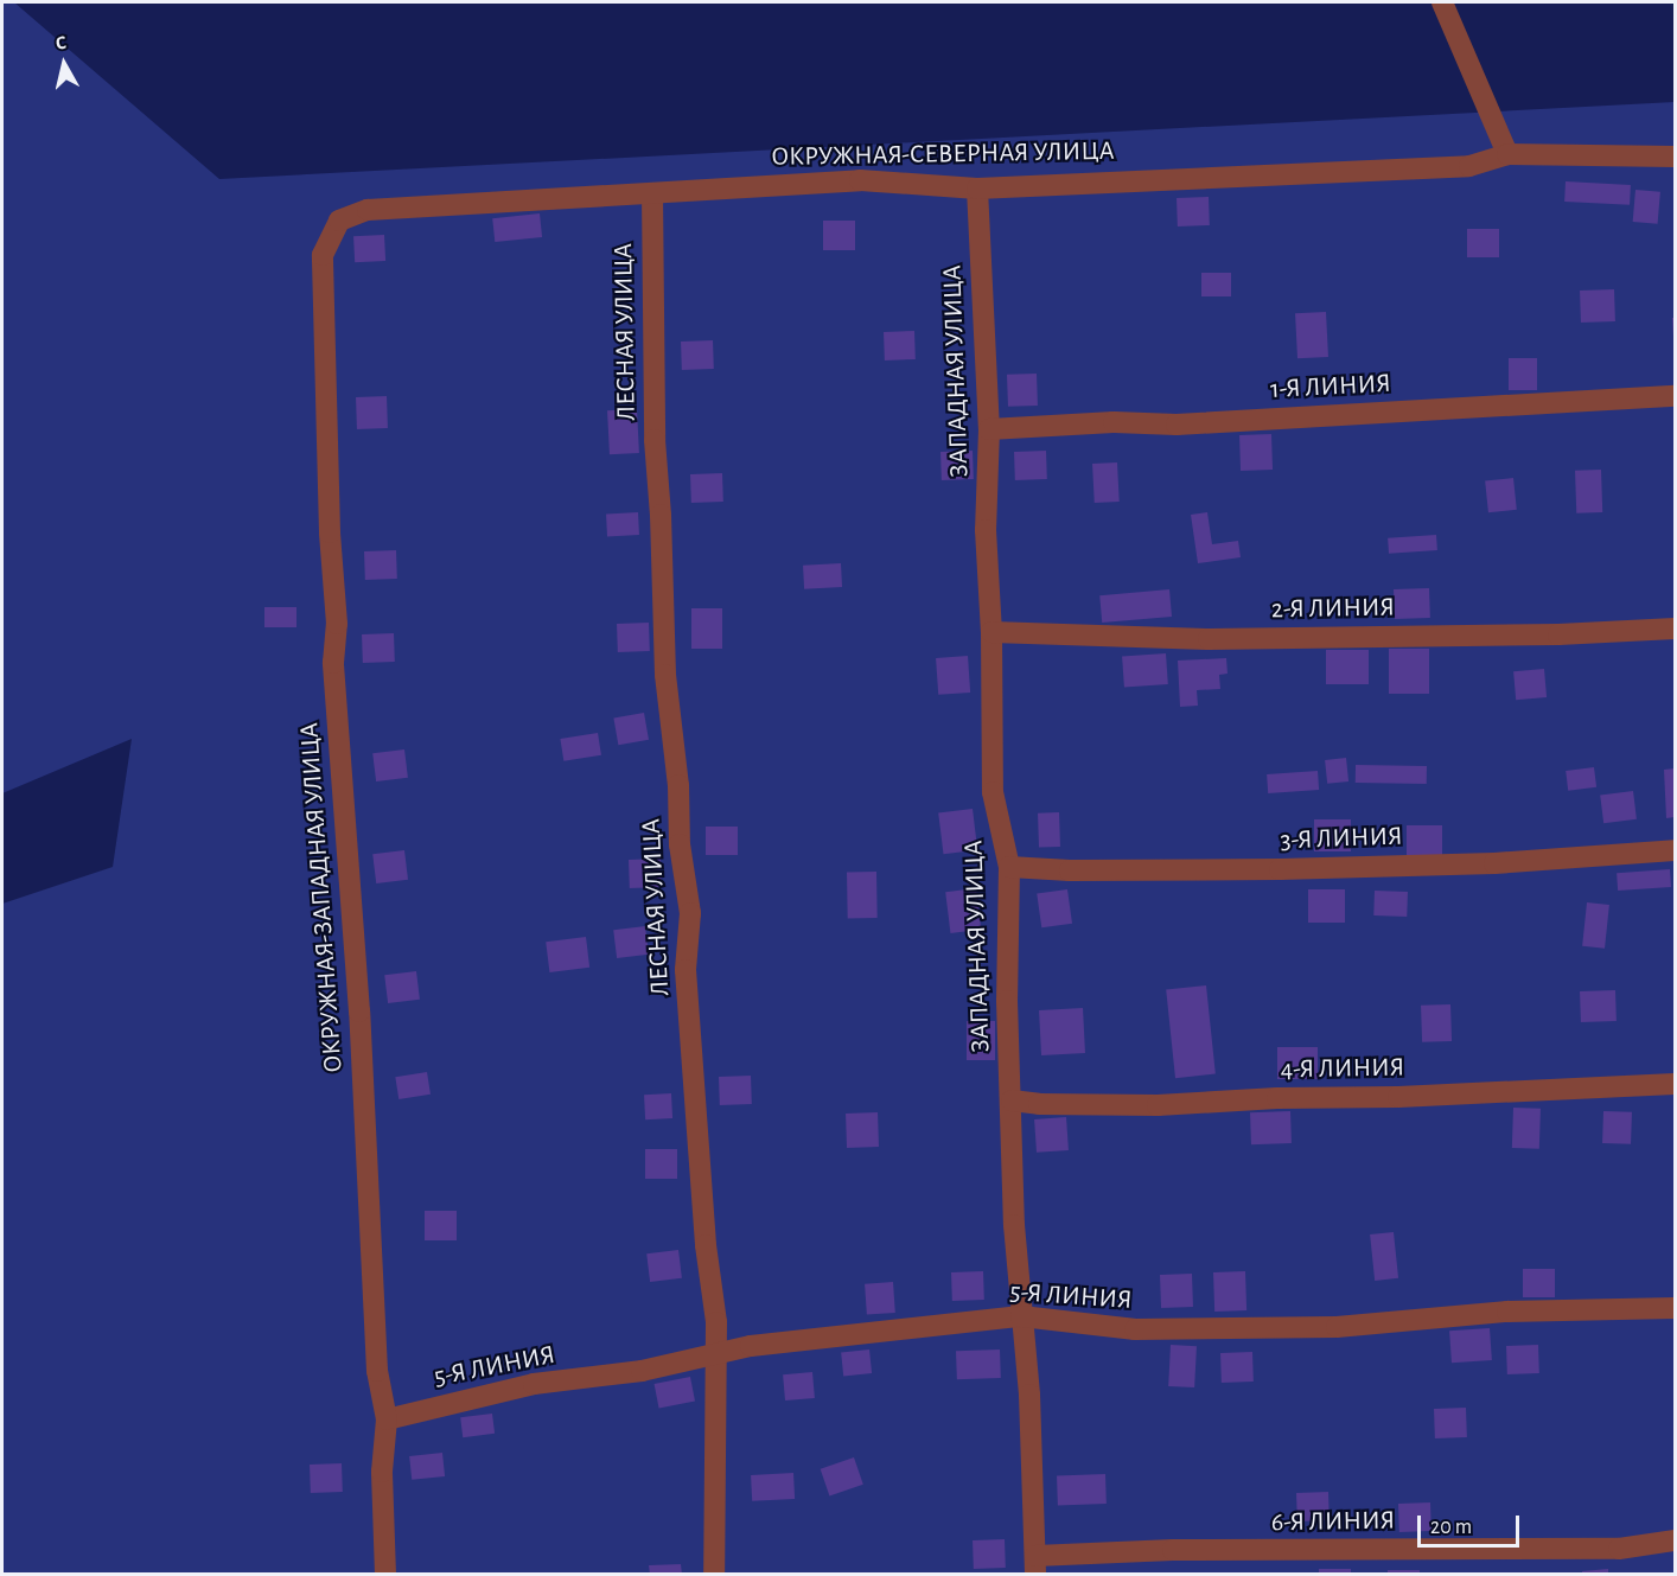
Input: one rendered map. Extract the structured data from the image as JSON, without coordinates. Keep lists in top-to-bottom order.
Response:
{
  "streets": {
    "street": [
      "ОКРУЖНАЯ-СЕВЕРНАЯ УЛИЦА",
      "ЛЕСНАЯ УЛИЦА",
      "ЗАПАДНАЯ УЛИЦА",
      "1-Я ЛИНИЯ",
      "2-Я ЛИНИЯ",
      "3-Я ЛИНИЯ",
      "ОКРУЖНАЯ-ЗАПАДНАЯ УЛИЦА",
      "4-Я ЛИНИЯ",
      "5-Я ЛИНИЯ",
      "6-Я ЛИНИЯ"
    ]
  },
  "crossings": [
    ["ОКРУЖНАЯ-СЕВЕРНАЯ УЛИЦА", "ЛЕСНАЯ УЛИЦА"],
    ["ОКРУЖНАЯ-СЕВЕРНАЯ УЛИЦА", "ЗАПАДНАЯ УЛИЦА"],
    ["ОКРУЖНАЯ-СЕВЕРНАЯ УЛИЦА", "ОКРУЖНАЯ-ЗАПАДНАЯ УЛИЦА"],
    ["ЛЕСНАЯ УЛИЦА", "5-Я ЛИНИЯ"],
    ["ЗАПАДНАЯ УЛИЦА", "1-Я ЛИНИЯ"],
    ["ЗАПАДНАЯ УЛИЦА", "2-Я ЛИНИЯ"],
    ["ЗАПАДНАЯ УЛИЦА", "3-Я ЛИНИЯ"],
    ["ЗАПАДНАЯ УЛИЦА", "4-Я ЛИНИЯ"],
    ["ЗАПАДНАЯ УЛИЦА", "5-Я ЛИНИЯ"],
    ["ЗАПАДНАЯ УЛИЦА", "6-Я ЛИНИЯ"],
    ["ОКРУЖНАЯ-ЗАПАДНАЯ УЛИЦА", "5-Я ЛИНИЯ"]
  ],
  "scale_bar": "20 m",
  "north": "top"
}
